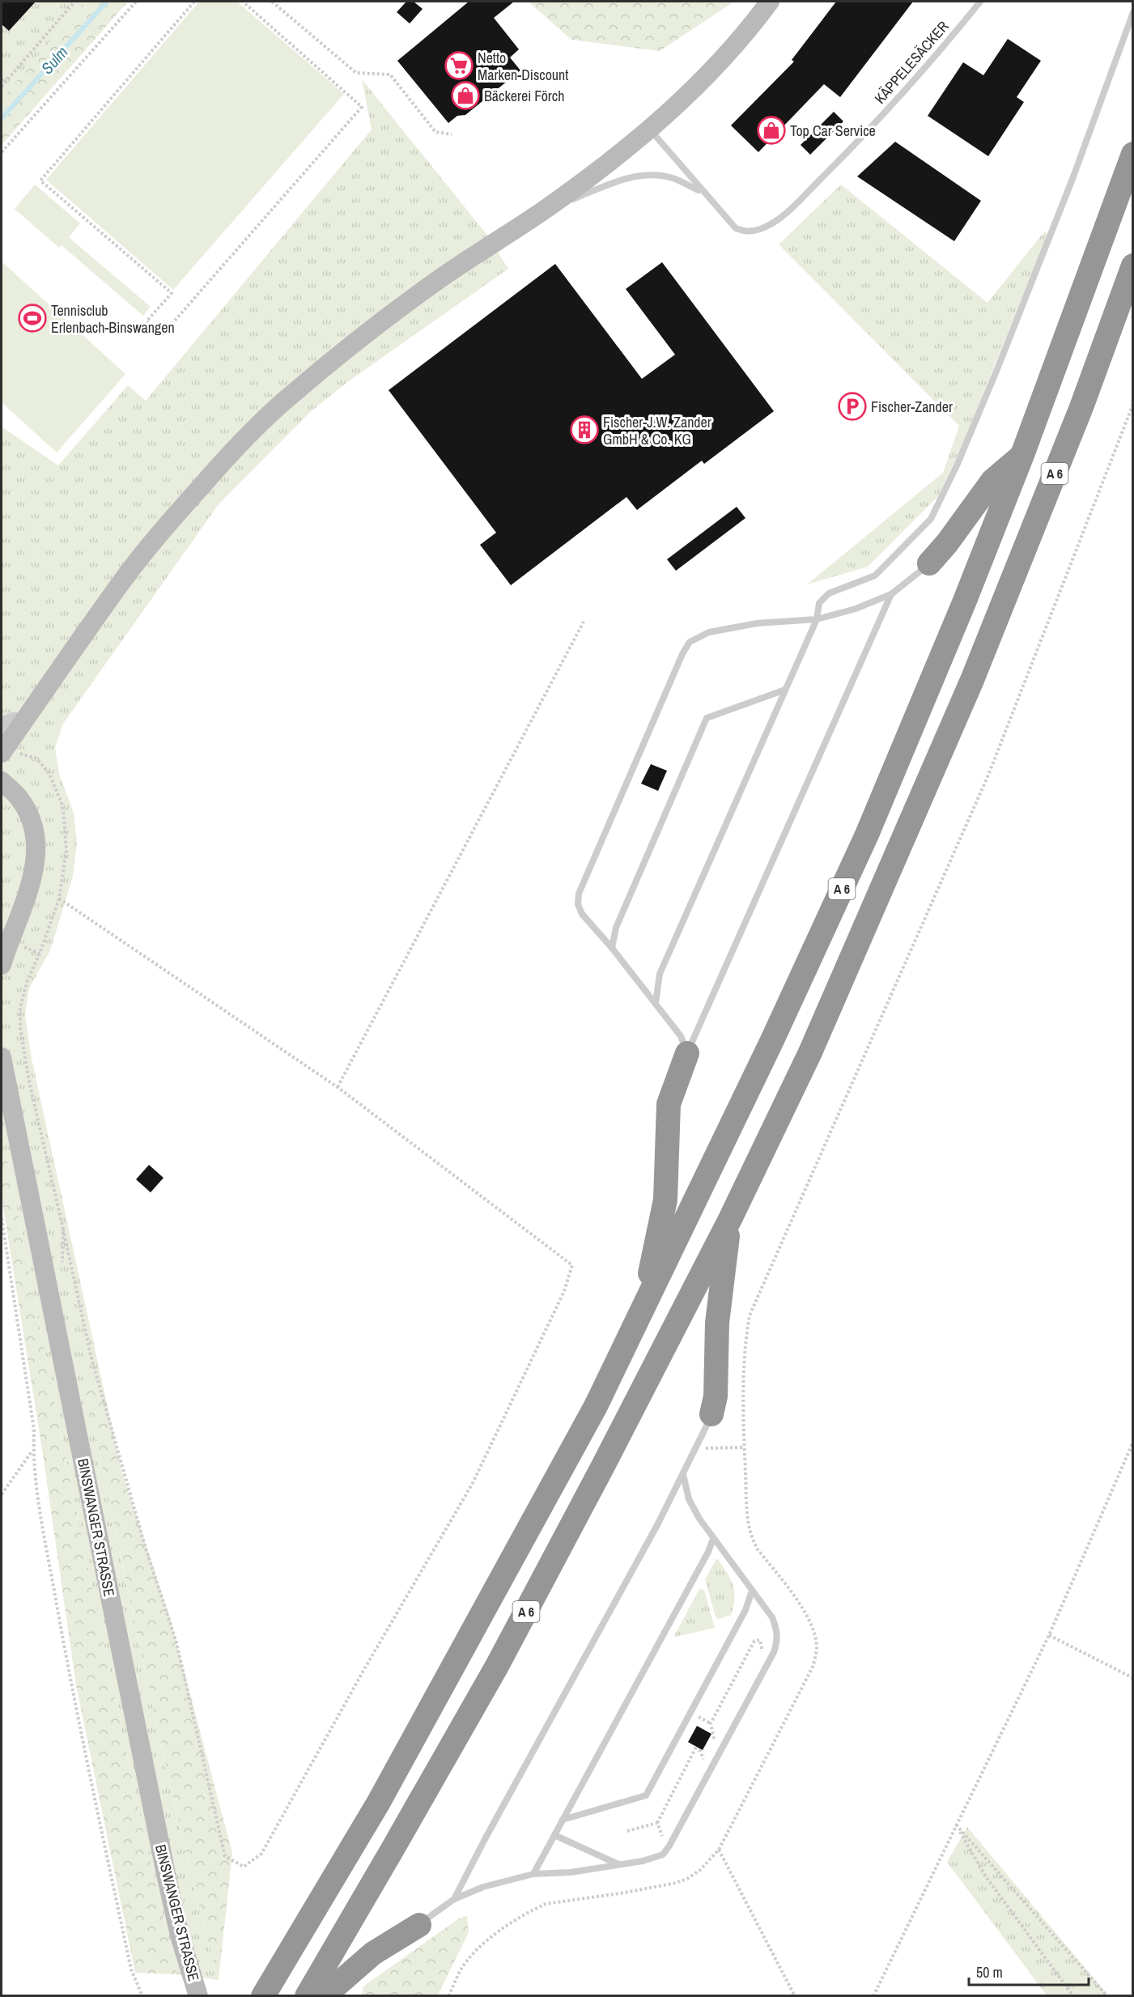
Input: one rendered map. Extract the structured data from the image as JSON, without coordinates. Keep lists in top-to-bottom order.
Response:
{
  "streets": {
    "highway": ["A 6"],
    "main road": ["BINSWANGER STRASSE"],
    "lane": ["KÄPPELESÄCKER"]
  },
  "water": ["Sulm"],
  "places": {
    "supermarket": ["Netto Marken-Discount"],
    "shop": ["Bäckerei Förch", "Top Car Service"],
    "sports": ["Tennisclub Erlenbach-Binswangen"],
    "parking": ["Fischer-Zander"],
    "building": ["Fischer-J.W. Zander GmbH & Co. KG"]
  },
  "scale_bar": "50 m"
}
